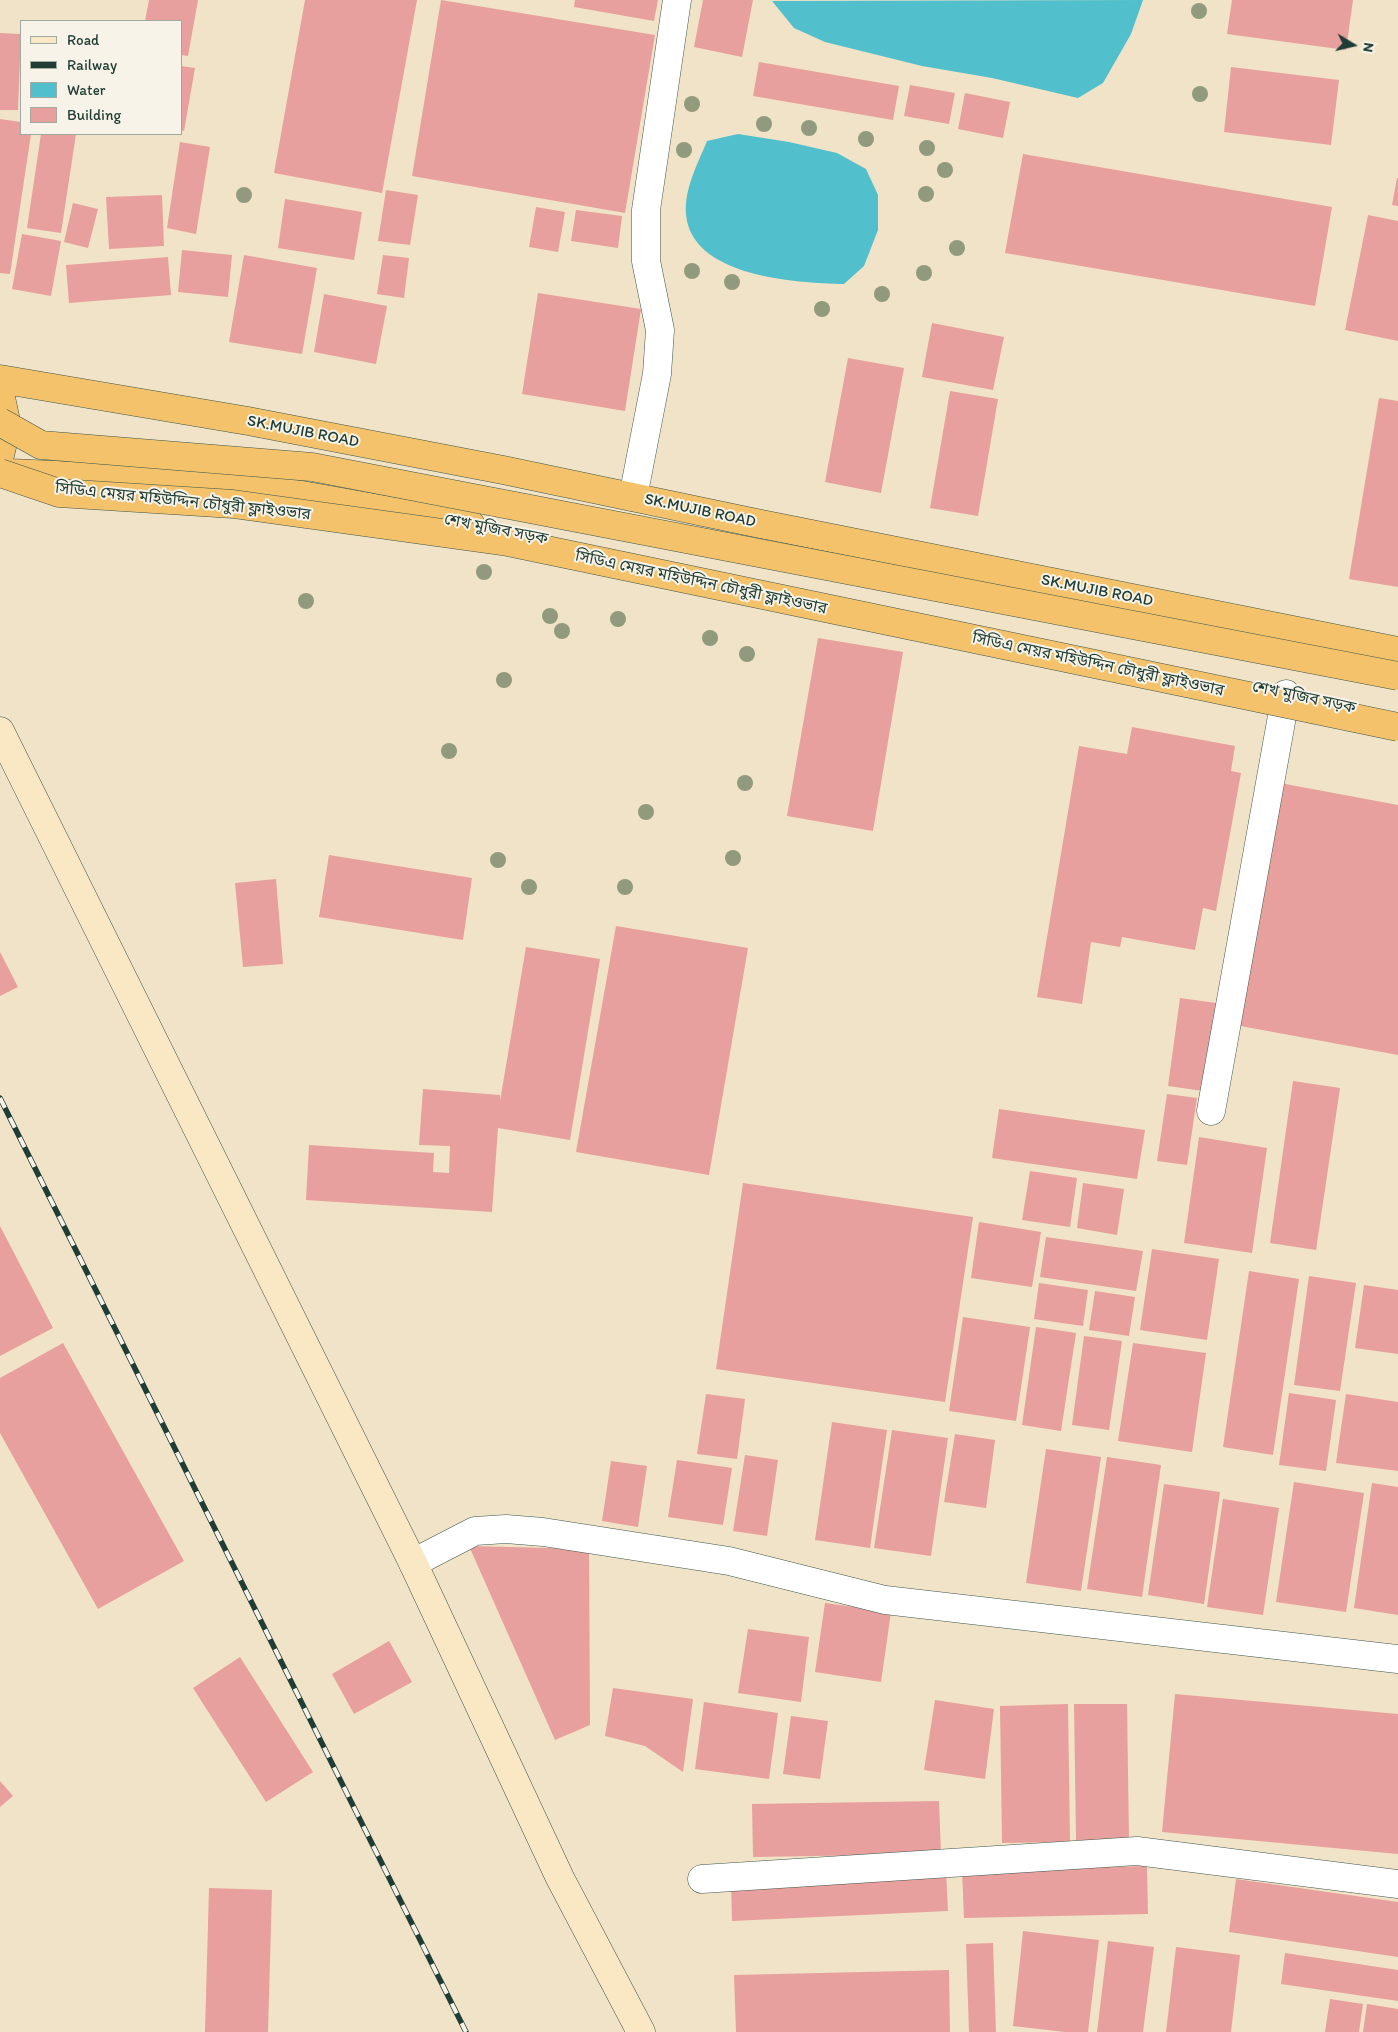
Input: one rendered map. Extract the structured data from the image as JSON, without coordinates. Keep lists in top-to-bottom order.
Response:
{
  "streets": {
    "highway": ["SK.MUJIB ROAD", "সিডিএ মেয়র মহিউদ্দিন চৌধুরী ফ্লাইওভার", "শেখ মুজিব সড়ক"]
  },
  "crossings": [
    ["সিডিএ মেয়র মহিউদ্দিন চৌধুরী ফ্লাইওভার", "শেখ মুজিব সড়ক"]
  ],
  "legend": [
    "Road",
    "Railway",
    "Water",
    "Building"
  ],
  "north": "right"
}
